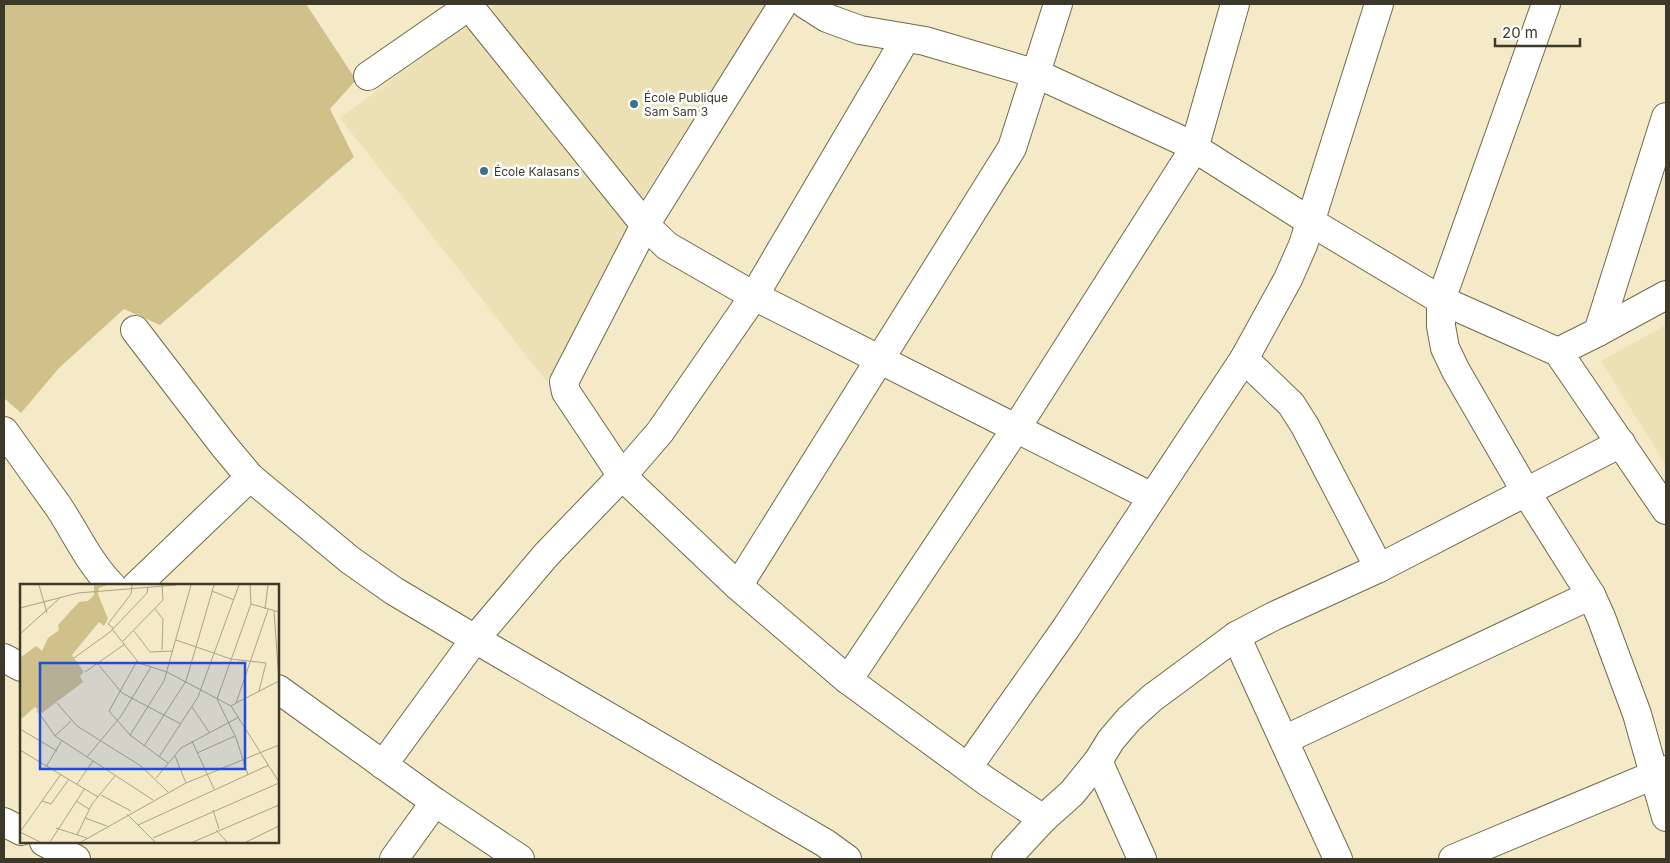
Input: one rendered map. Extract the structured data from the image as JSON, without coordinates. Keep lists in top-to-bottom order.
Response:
{
  "places": ["École Publique Sam Sam 3", "École Kalasans"],
  "scale_bar": "20 m"
}
